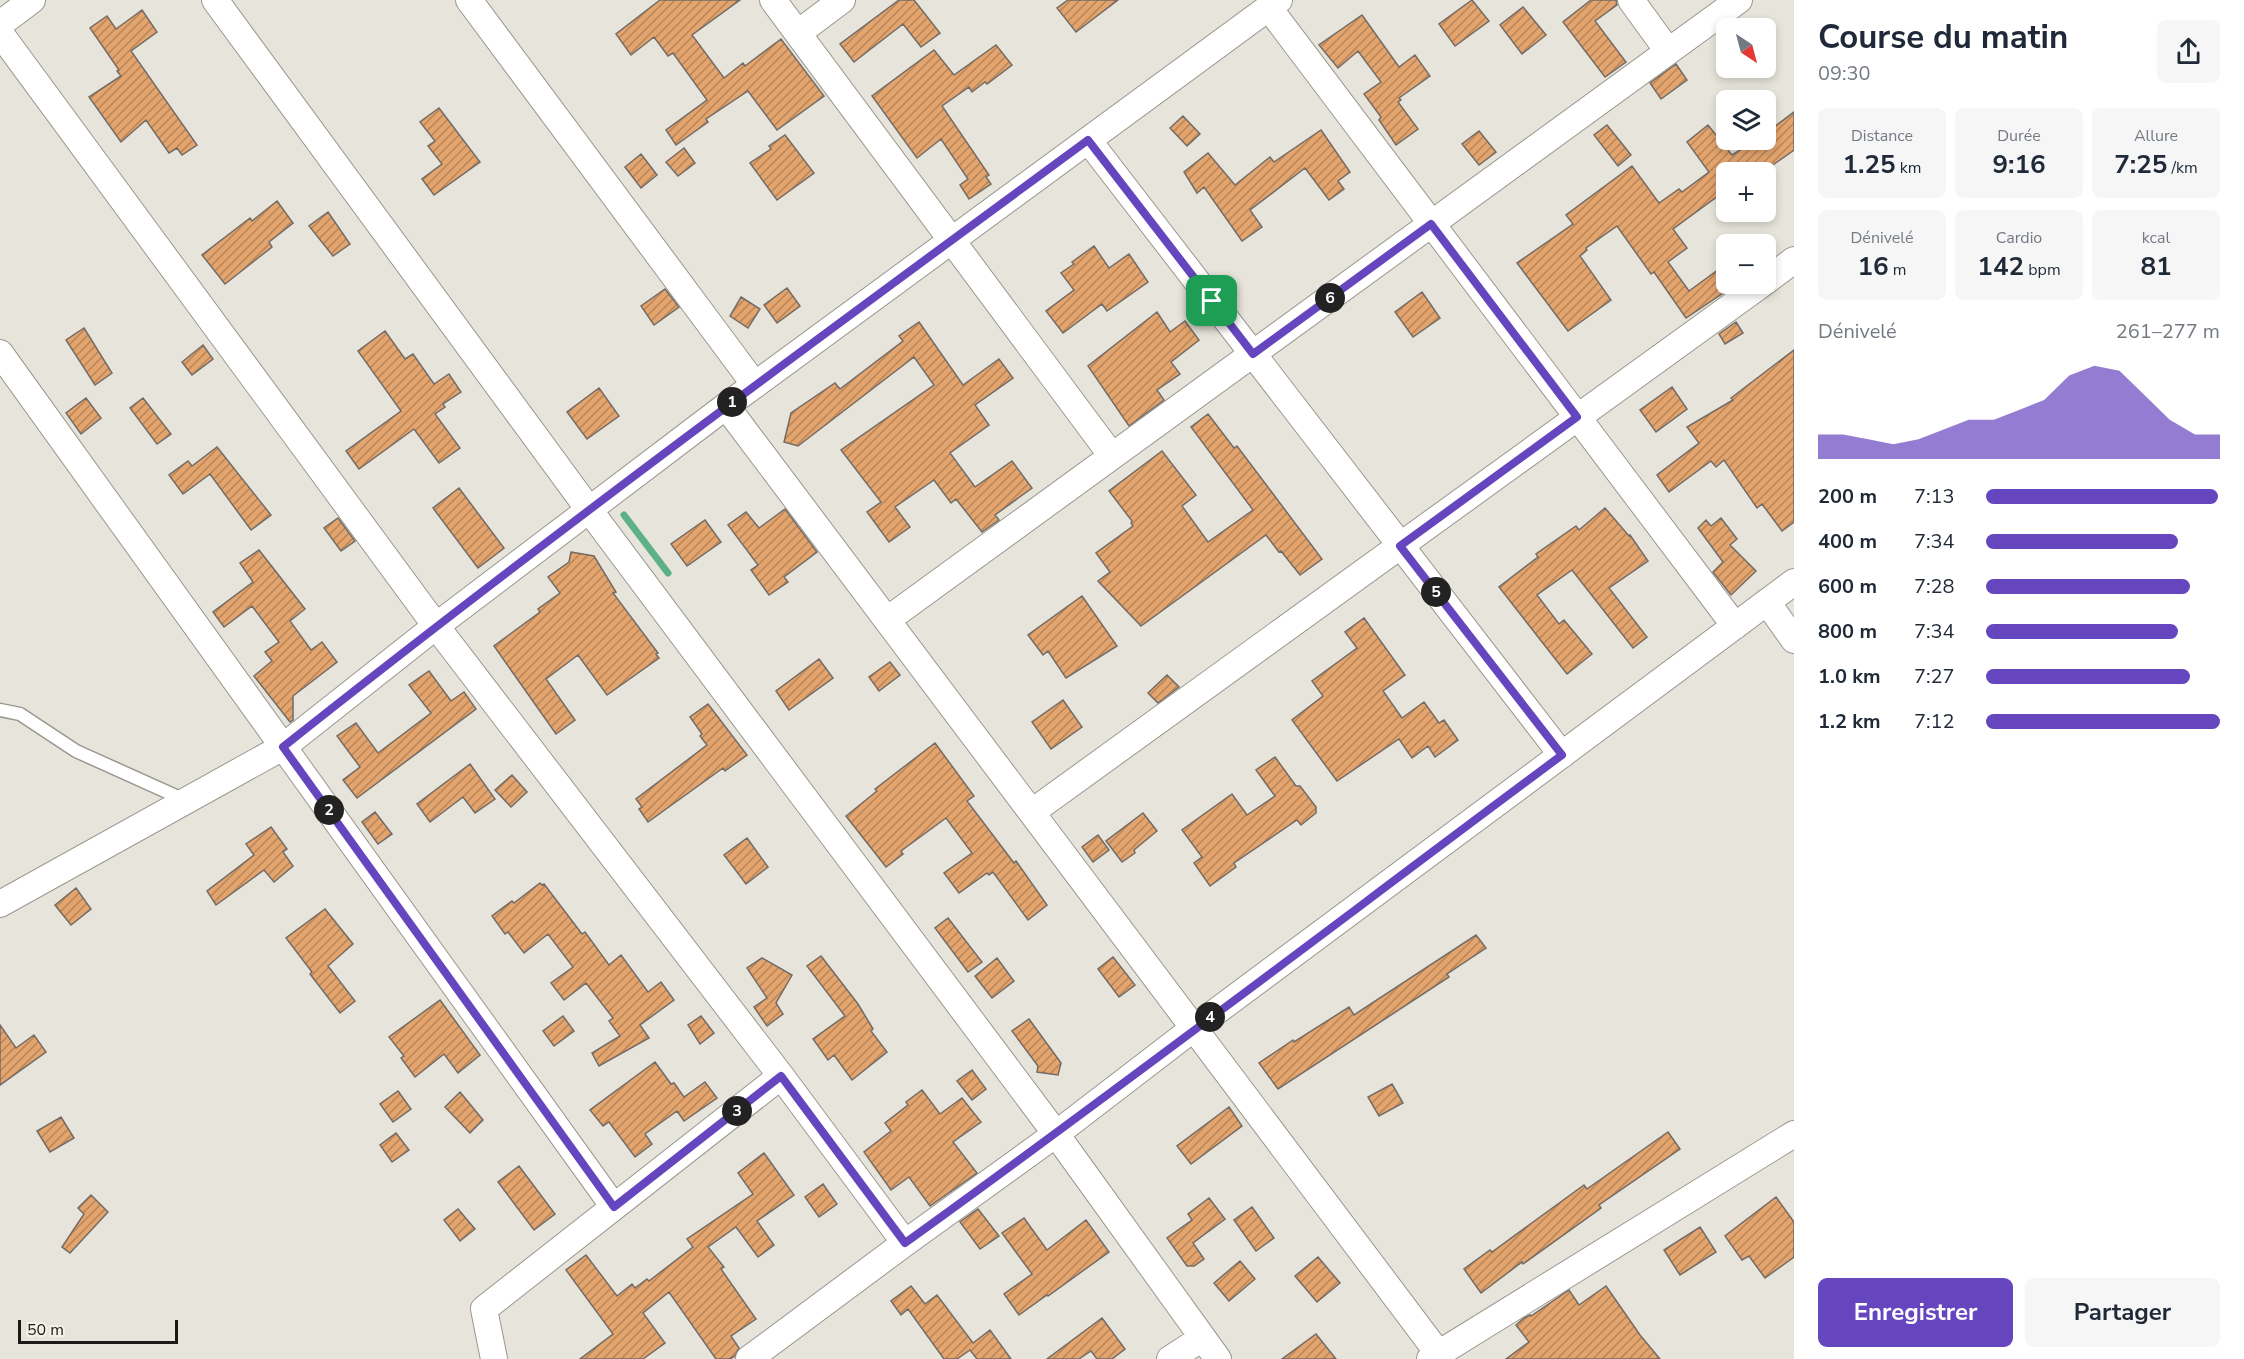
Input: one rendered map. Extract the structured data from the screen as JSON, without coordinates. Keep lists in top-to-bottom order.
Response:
{
  "scale_bar": "50 m",
  "north": "bottom right",
  "page": {
    "heading": ["Course du matin", "09:30"],
    "map_buttons": ["+", "−"],
    "stats": [
      ["Distance", "1.25 km"],
      ["Durée", "9:16"],
      ["Allure", "7:25 /km"],
      ["Dénivelé", "16 m"],
      ["Cardio", "142 bpm"],
      ["kcal", "81"]
    ],
    "pins": [
      "6",
      "1",
      "5",
      "2",
      "4",
      "3"
    ],
    "chart": ["Dénivelé", "261–277 m"],
    "list": [
      {
        "name": "200 m",
        "note": "7:13"
      },
      {
        "name": "400 m",
        "note": "7:34"
      },
      {
        "name": "600 m",
        "note": "7:28"
      },
      {
        "name": "800 m",
        "note": "7:34"
      },
      {
        "name": "1.0 km",
        "note": "7:27"
      },
      {
        "name": "1.2 km",
        "note": "7:12"
      }
    ],
    "buttons": ["Enregistrer", "Partager"],
    "scale": "50 m"
  }
}
